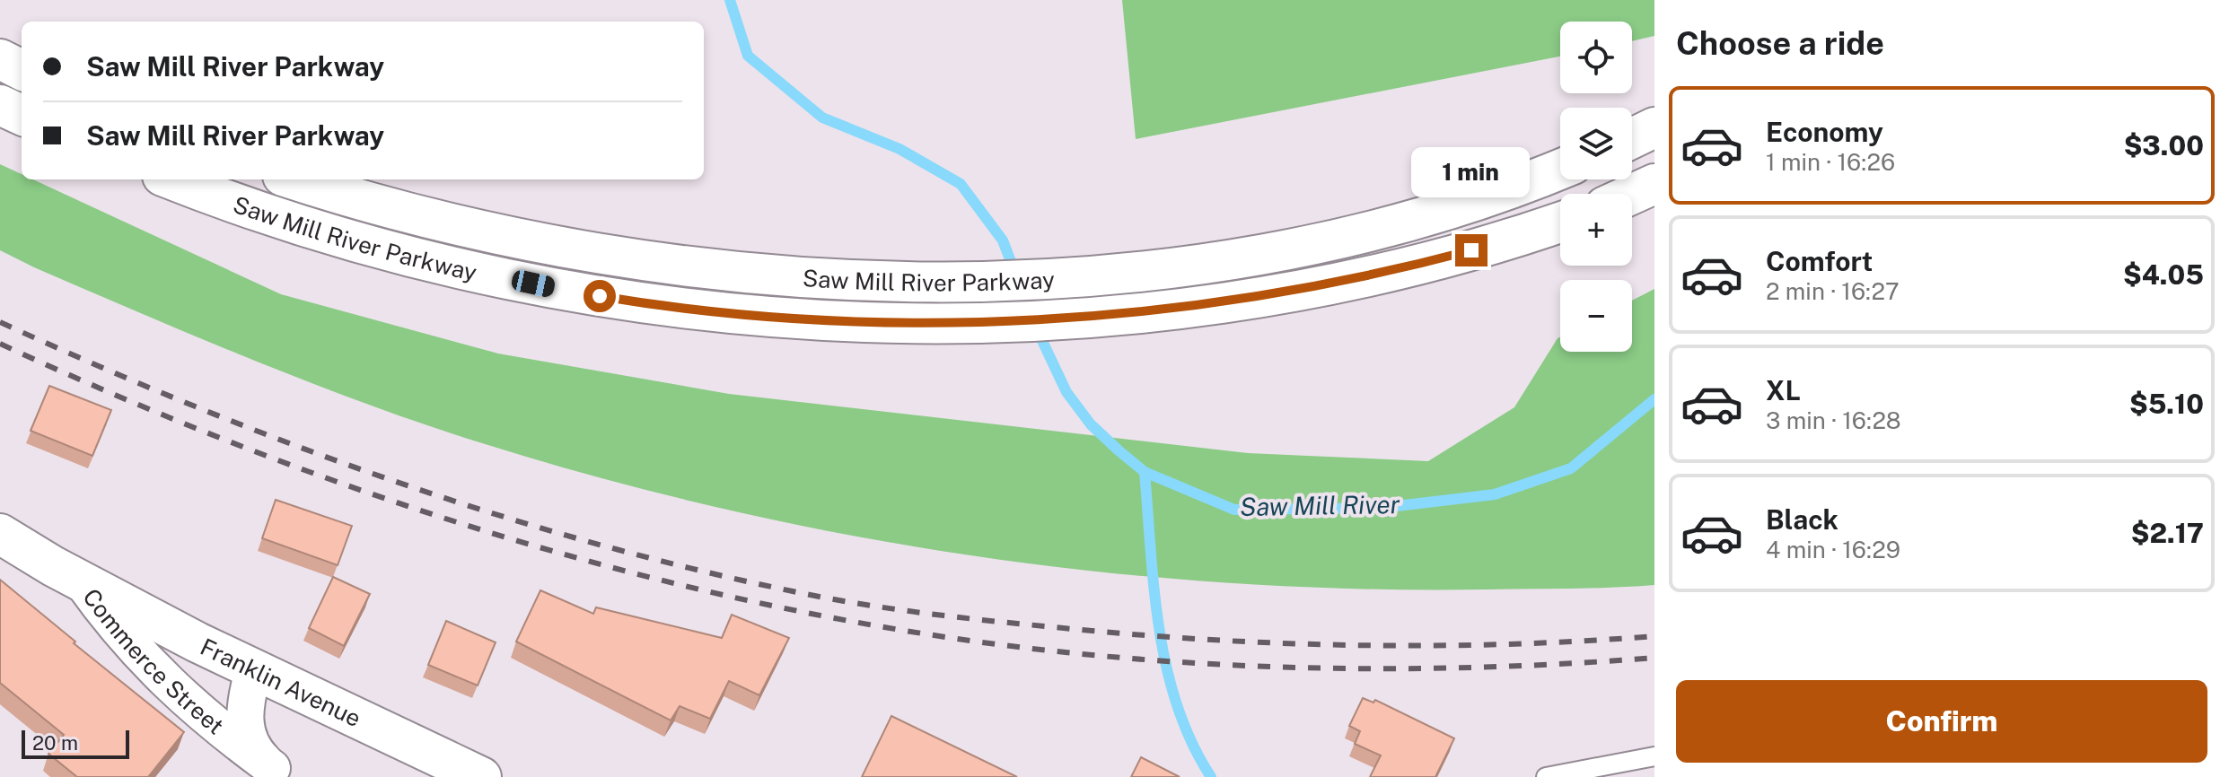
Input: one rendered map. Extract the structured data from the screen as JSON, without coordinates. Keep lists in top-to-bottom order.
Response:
{
  "streets": {
    "main road": ["Saw Mill River Parkway", "Commerce Street", "Franklin Avenue"]
  },
  "crossings": [
    ["Commerce Street", "Franklin Avenue"]
  ],
  "water": ["Saw Mill River"],
  "scale_bar": "20 m",
  "page": {
    "heading": "Choose a ride",
    "map_buttons": ["+", "−"],
    "banner": ["Saw Mill River Parkway", "Saw Mill River Parkway"],
    "list": [
      {
        "name": "Economy",
        "note": "1 min · 16:26",
        "value": "$3.00"
      },
      {
        "name": "Comfort",
        "note": "2 min · 16:27",
        "value": "$4.05"
      },
      {
        "name": "XL",
        "note": "3 min · 16:28",
        "value": "$5.10"
      },
      {
        "name": "Black",
        "note": "4 min · 16:29",
        "value": "$2.17"
      }
    ],
    "bubble": "1 min",
    "buttons": "Confirm",
    "scale": "20 m"
  }
}
